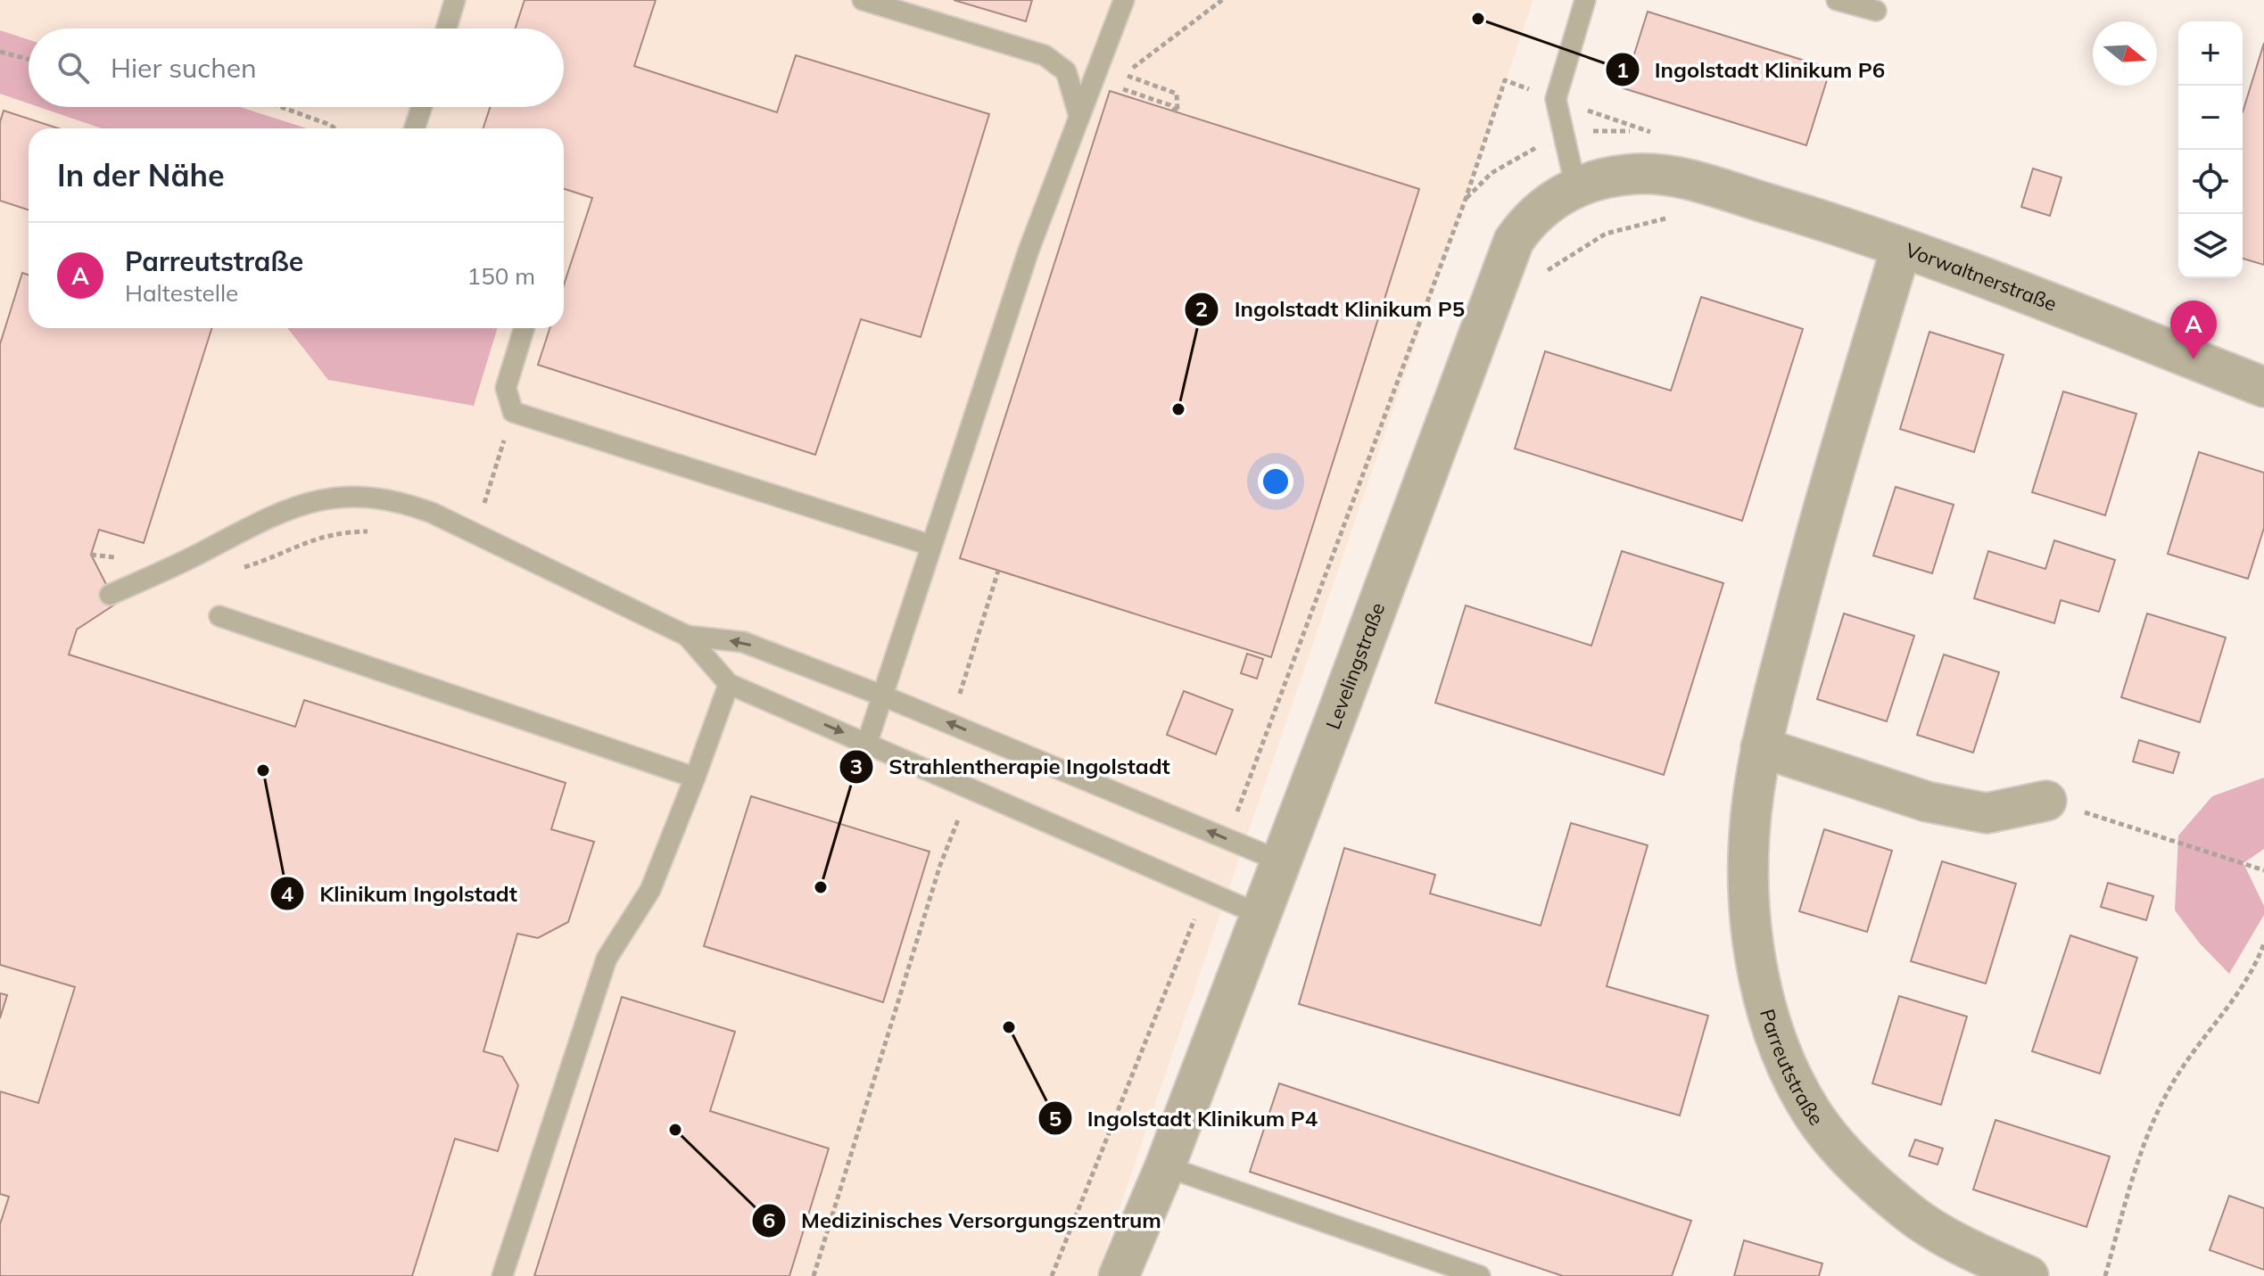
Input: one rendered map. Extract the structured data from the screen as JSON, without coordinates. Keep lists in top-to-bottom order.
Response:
{
  "streets": {
    "street": ["Vorwaltnerstraße", "Levelingstraße", "Parreutstraße"]
  },
  "crossings": [
    ["Vorwaltnerstraße", "Levelingstraße"],
    ["Vorwaltnerstraße", "Parreutstraße"]
  ],
  "places": [
    "Ingolstadt Klinikum P6",
    "Ingolstadt Klinikum P5",
    "Klinikum Ingolstadt",
    "Strahlentherapie Ingolstadt",
    "Ingolstadt Klinikum P4",
    "Medizinisches Versorgungszentrum"
  ],
  "north": "right",
  "page": {
    "map_buttons": ["+", "−"],
    "search": "Hier suchen",
    "heading": "In der Nähe",
    "list": [
      {
        "mark": "A",
        "name": "Parreutstraße",
        "note": "Haltestelle",
        "value": "150 m"
      }
    ],
    "pins": "A"
  }
}
